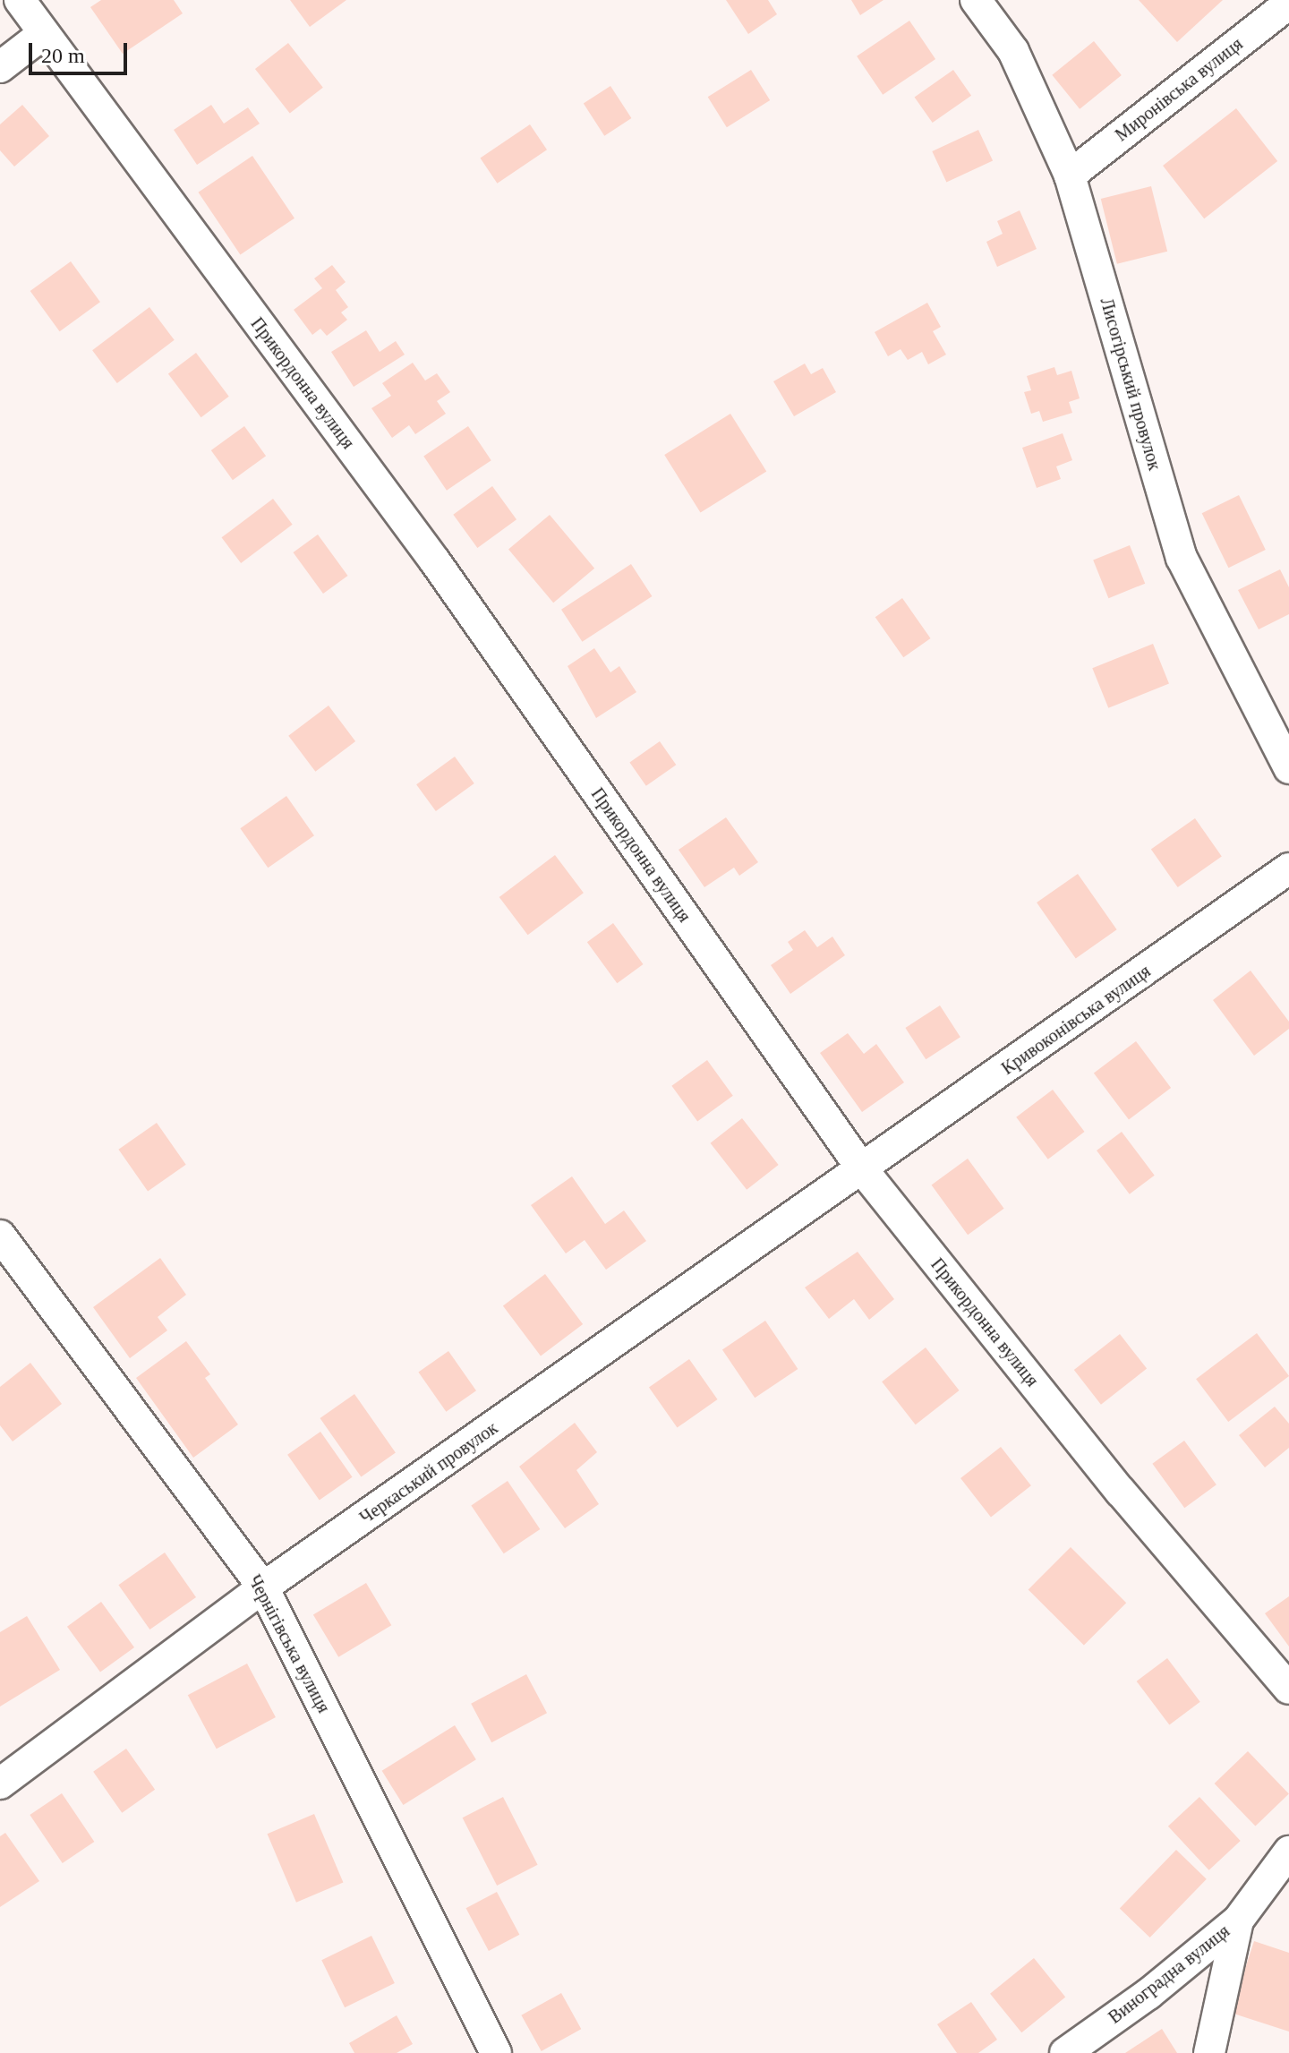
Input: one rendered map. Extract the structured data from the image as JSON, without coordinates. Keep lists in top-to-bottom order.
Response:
{
  "streets": {
    "street": [
      "Миронівська вулиця",
      "Прикордонна вулиця",
      "Лисогірський провулок",
      "Кривоконівська вулиця",
      "Черкаський провулок",
      "Чернігівська вулиця",
      "Виноградна вулиця"
    ]
  },
  "crossings": [
    ["Миронівська вулиця", "Лисогірський провулок"],
    ["Прикордонна вулиця", "Кривоконівська вулиця"],
    ["Прикордонна вулиця", "Черкаський провулок"],
    ["Кривоконівська вулиця", "Черкаський провулок"],
    ["Черкаський провулок", "Чернігівська вулиця"]
  ],
  "scale_bar": "20 m"
}
